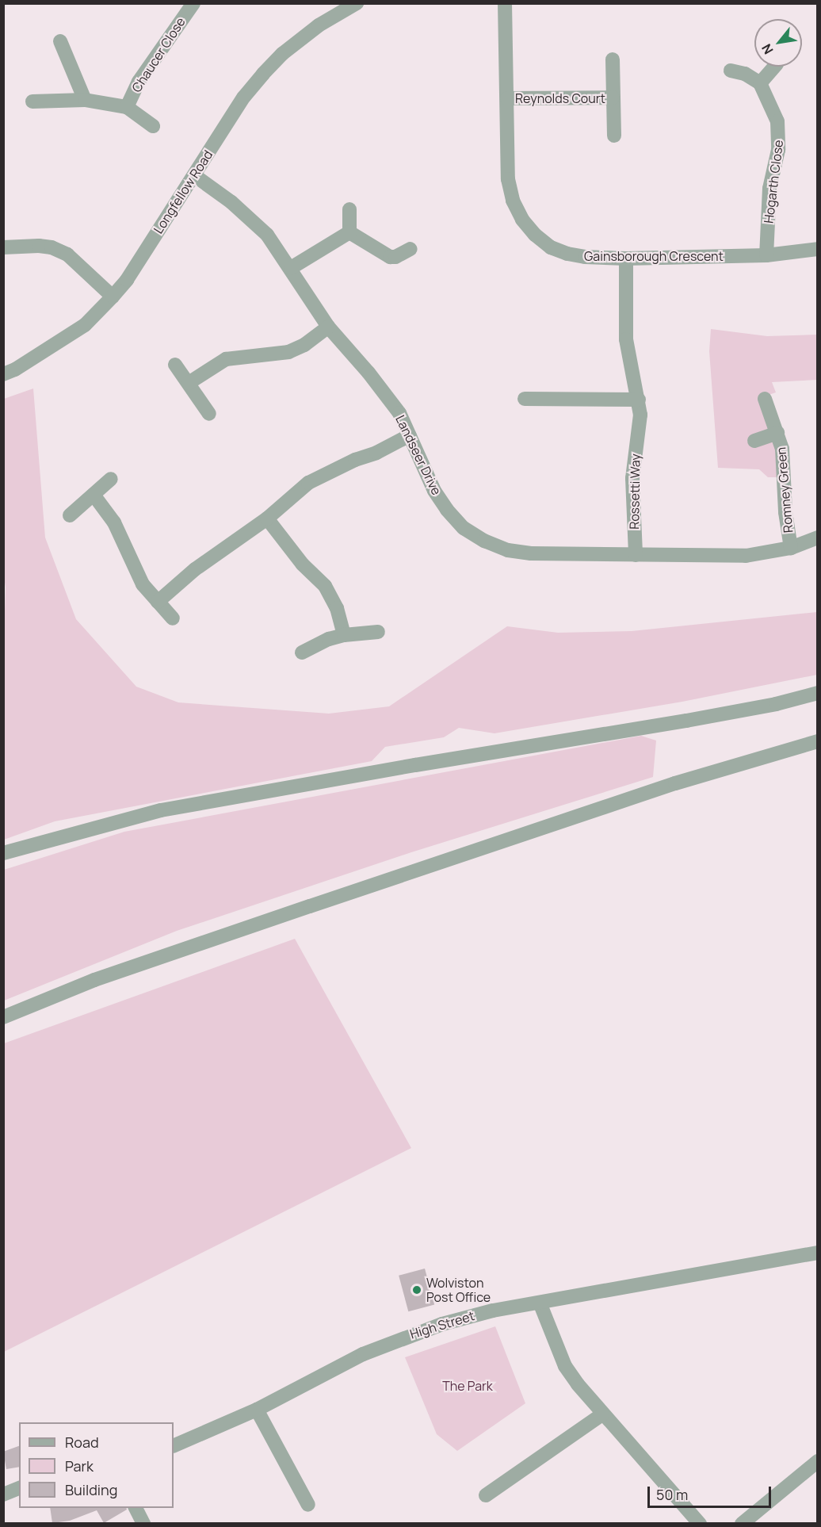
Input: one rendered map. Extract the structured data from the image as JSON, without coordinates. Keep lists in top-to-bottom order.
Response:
{
  "streets": {
    "street": [
      "Chaucer Close",
      "Reynolds Court",
      "Hogarth Close",
      "Longfellow Road",
      "Gainsborough Crescent",
      "Landseer Drive",
      "Romney Green",
      "Rossetti Way",
      "High Street"
    ]
  },
  "crossings": [
    ["Reynolds Court", "Gainsborough Crescent"],
    ["Hogarth Close", "Gainsborough Crescent"],
    ["Longfellow Road", "Landseer Drive"],
    ["Gainsborough Crescent", "Rossetti Way"],
    ["Landseer Drive", "Romney Green"],
    ["Landseer Drive", "Rossetti Way"]
  ],
  "parks": ["The Park"],
  "places": ["Wolviston Post Office"],
  "legend": ["Road", "Park", "Building"],
  "scale_bar": "50 m",
  "north": "bottom left"
}
